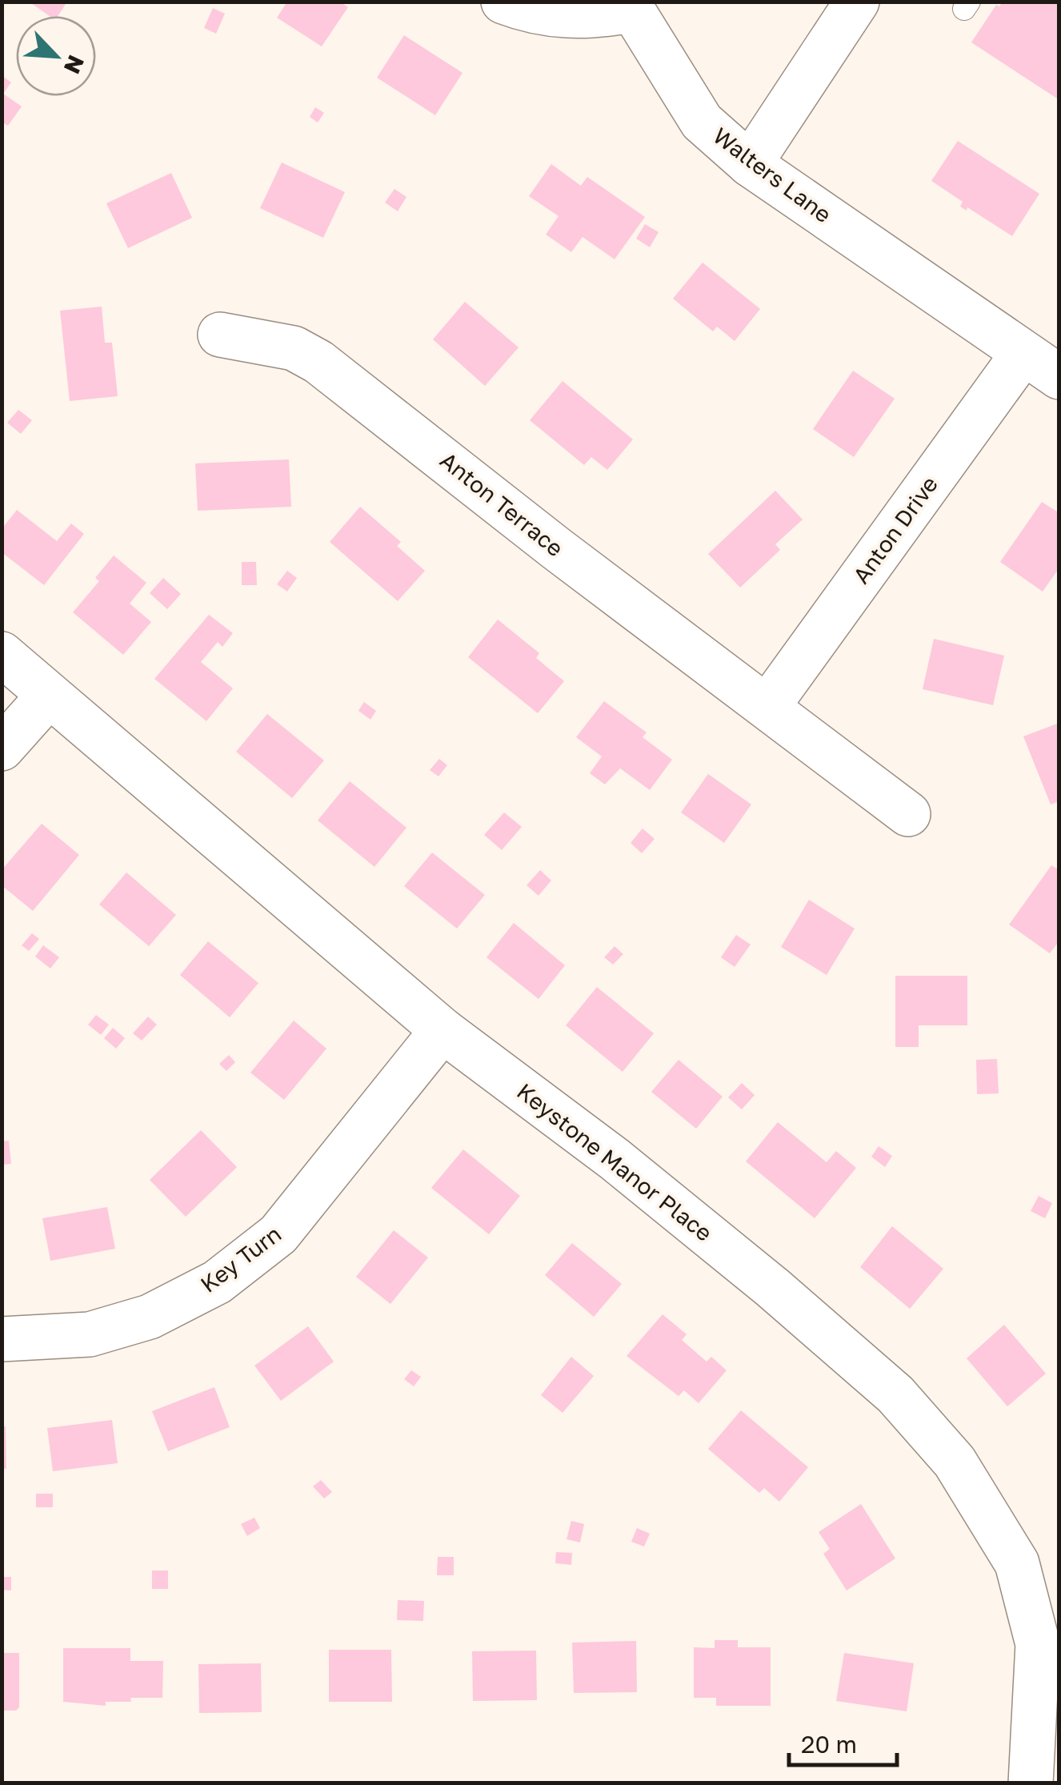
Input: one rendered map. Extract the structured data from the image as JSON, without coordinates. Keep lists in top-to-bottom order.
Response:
{
  "streets": {
    "street": [
      "Walters Lane",
      "Anton Terrace",
      "Anton Drive",
      "Keystone Manor Place",
      "Key Turn"
    ]
  },
  "crossings": [
    ["Walters Lane", "Anton Drive"],
    ["Anton Terrace", "Anton Drive"],
    ["Keystone Manor Place", "Key Turn"]
  ],
  "scale_bar": "20 m",
  "north": "bottom right"
}
